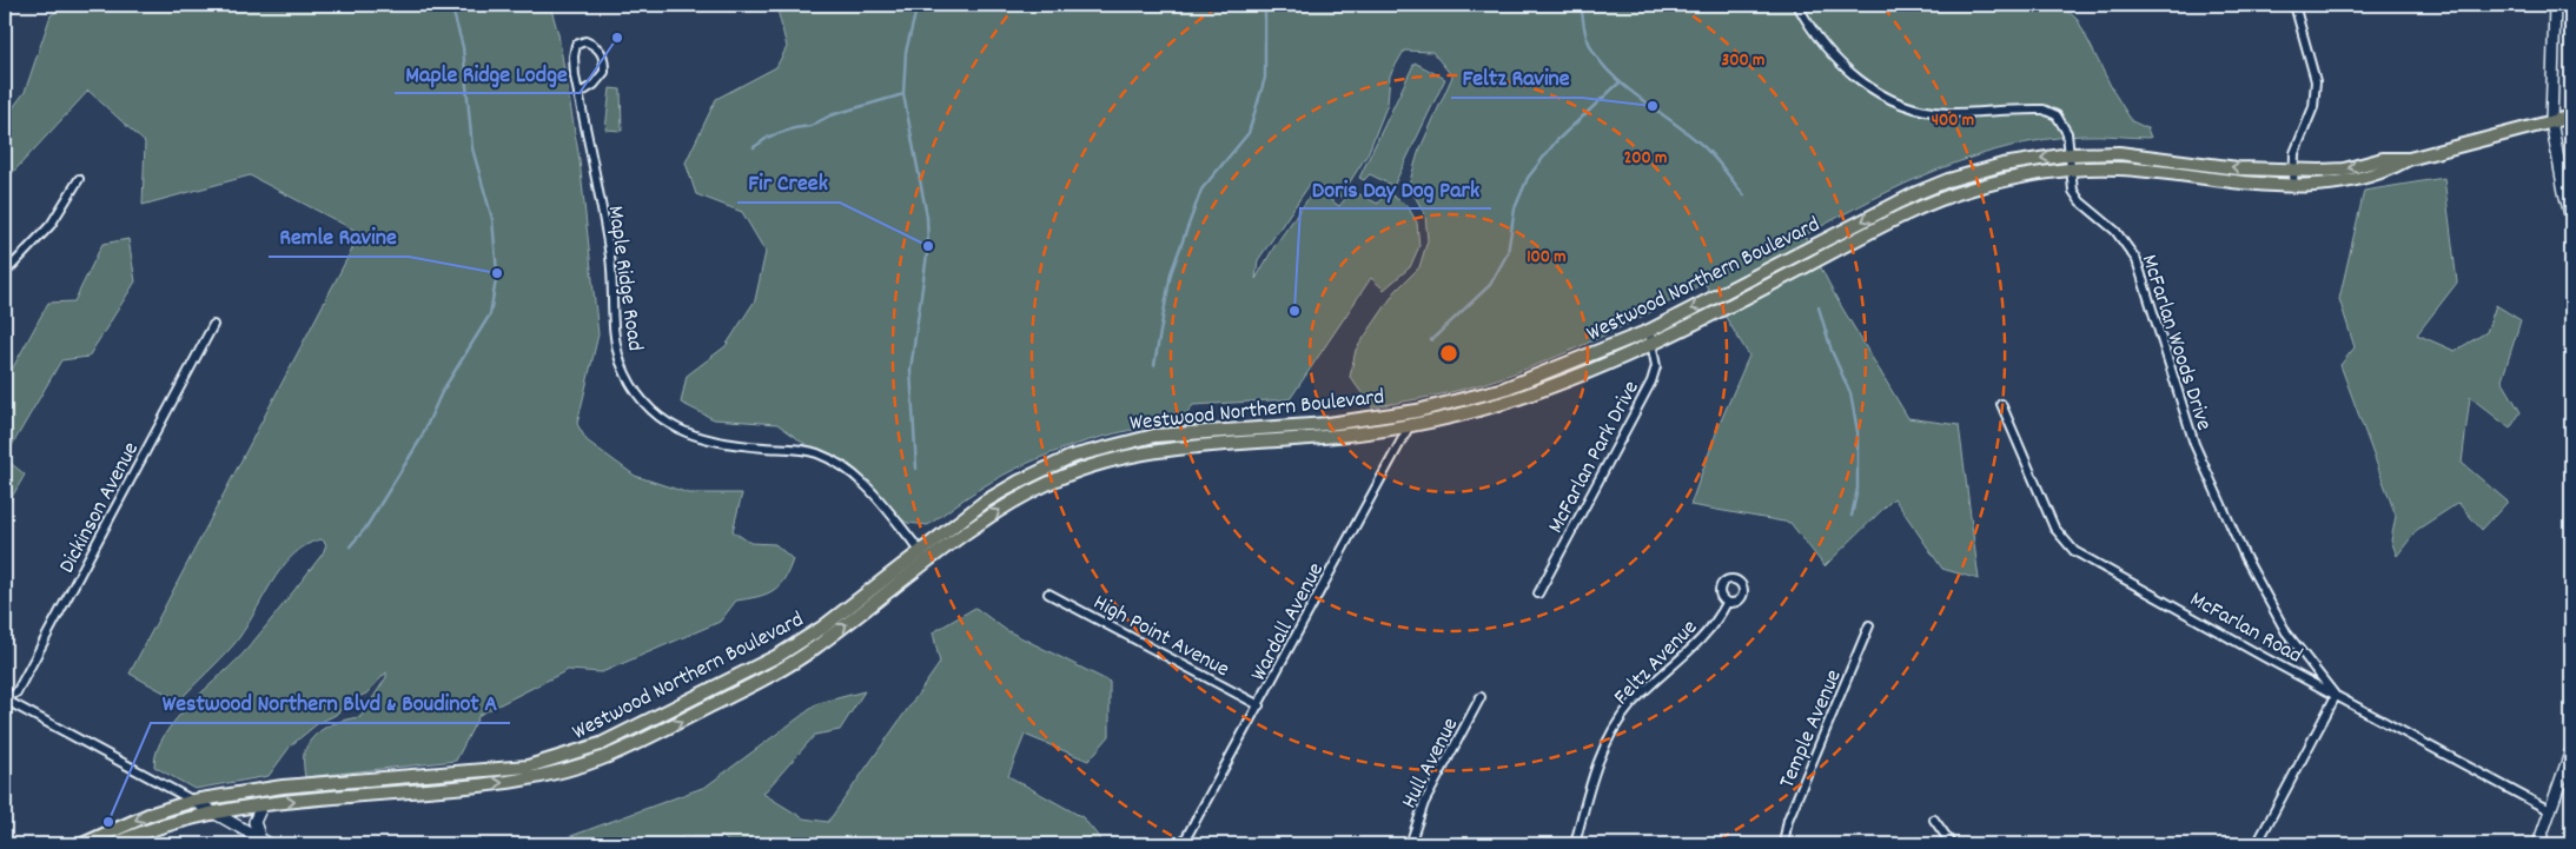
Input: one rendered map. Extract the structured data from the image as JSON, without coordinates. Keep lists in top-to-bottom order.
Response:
{
  "streets": {
    "main road": ["Westwood Northern Boulevard"],
    "street": [
      "Maple Ridge Road",
      "McFarlan Woods Drive",
      "McFarlan Park Drive",
      "Dickinson Avenue",
      "Wardall Avenue",
      "McFarlan Road",
      "High Point Avenue",
      "Feltz Avenue",
      "Temple Avenue",
      "Hull Avenue"
    ]
  },
  "crossings": [
    ["Westwood Northern Boulevard", "Maple Ridge Road"],
    ["Westwood Northern Boulevard", "McFarlan Woods Drive"],
    ["Westwood Northern Boulevard", "McFarlan Park Drive"],
    ["Westwood Northern Boulevard", "Wardall Avenue"],
    ["McFarlan Woods Drive", "McFarlan Road"],
    ["Wardall Avenue", "High Point Avenue"]
  ],
  "places": [
    "Maple Ridge Lodge",
    "Feltz Ravine",
    "Fir Creek",
    "Remle Ravine",
    "Doris Day Dog Park",
    "Westwood Northern Blvd & Boudinot A"
  ],
  "rings": [
    "300 m",
    "400 m",
    "200 m",
    "100 m"
  ]
}
